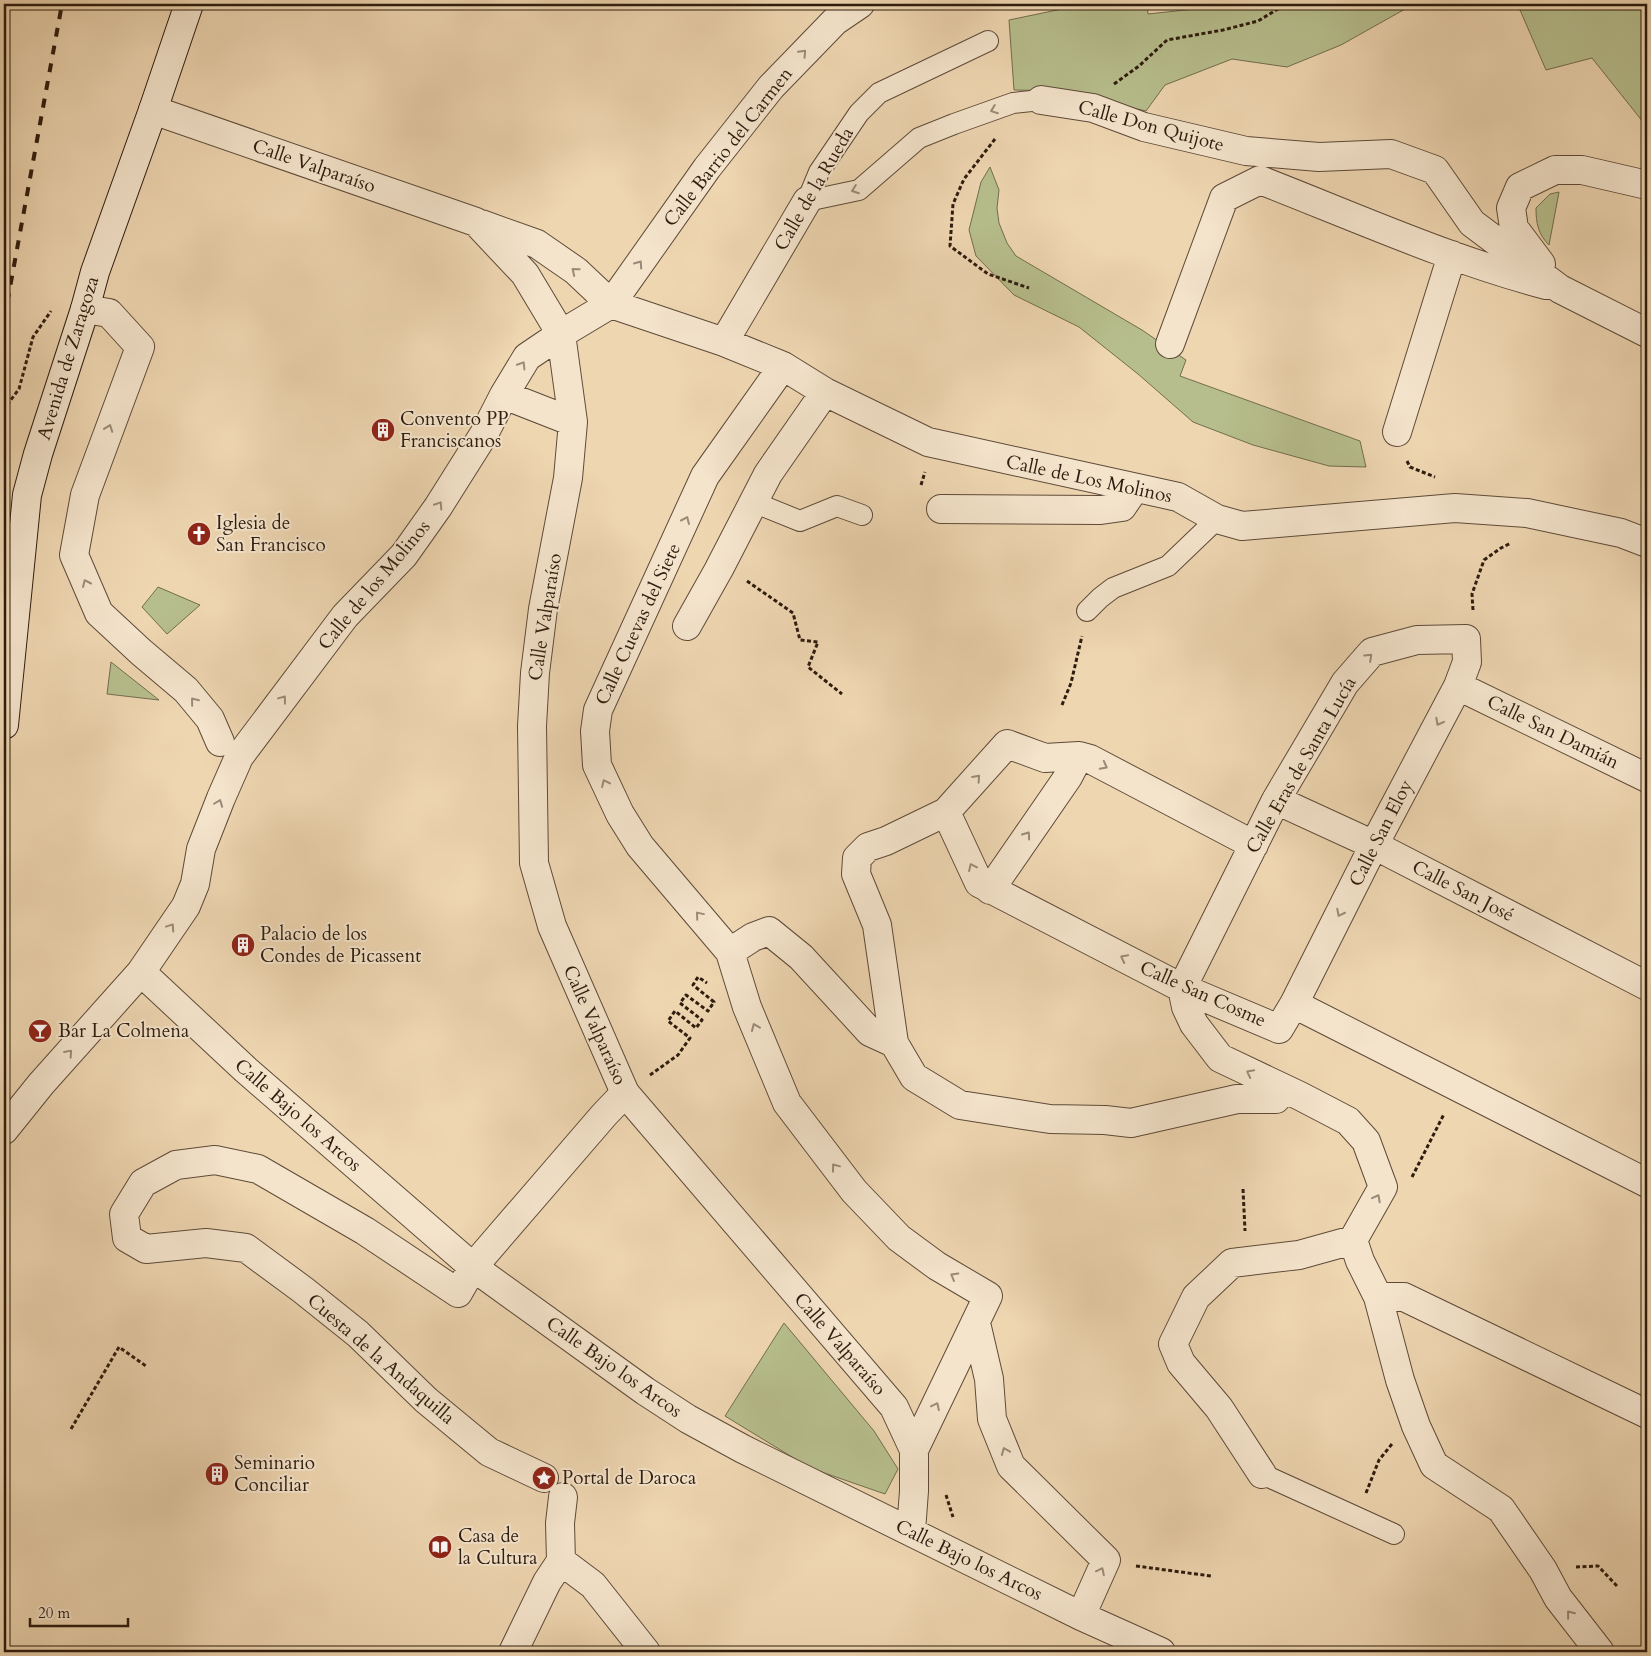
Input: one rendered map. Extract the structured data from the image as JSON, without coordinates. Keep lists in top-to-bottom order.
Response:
{
  "streets": {
    "street": [
      "Calle Don Quijote",
      "Calle Barrio del Carmen",
      "Calle Valparaíso",
      "Calle de la Rueda",
      "Avenida de Zaragoza",
      "Calle de Los Molinos",
      "Calle de los Molinos",
      "Calle Cuevas del Siete",
      "Calle San Damián",
      "Calle Eras de Santa Lucía",
      "Calle San Eloy",
      "Calle San José",
      "Calle San Cosme",
      "Calle Bajo los Arcos",
      "Cuesta de la Andaquilla"
    ]
  },
  "crossings": [
    ["Calle Don Quijote", "Calle de la Rueda"],
    ["Calle Barrio del Carmen", "Calle Valparaíso"],
    ["Calle Barrio del Carmen", "Calle de Los Molinos"],
    ["Calle Barrio del Carmen", "Calle de los Molinos"],
    ["Calle Valparaíso", "Avenida de Zaragoza"],
    ["Calle Valparaíso", "Calle de Los Molinos"],
    ["Calle Valparaíso", "Calle de los Molinos"],
    ["Calle Valparaíso", "Calle Bajo los Arcos"],
    ["Calle de la Rueda", "Calle de Los Molinos"],
    ["Calle de Los Molinos", "Calle de los Molinos"],
    ["Calle de Los Molinos", "Calle Cuevas del Siete"],
    ["Calle de los Molinos", "Calle Bajo los Arcos"],
    ["Calle San Damián", "Calle Eras de Santa Lucía"],
    ["Calle San Damián", "Calle San Eloy"],
    ["Calle Eras de Santa Lucía", "Calle San Eloy"],
    ["Calle Eras de Santa Lucía", "Calle San José"],
    ["Calle Eras de Santa Lucía", "Calle San Cosme"],
    ["Calle San Eloy", "Calle San José"],
    ["Calle San Eloy", "Calle San Cosme"],
    ["Calle Bajo los Arcos", "Cuesta de la Andaquilla"]
  ],
  "one_way": [
    "Calle Barrio del Carmen",
    "Calle de los Molinos",
    "Calle Cuevas del Siete",
    "Calle Eras de Santa Lucía",
    "Calle San Eloy"
  ],
  "places": {
    "building": ["Convento PP Franciscanos", "Palacio de los Condes de Picassent", "Seminario Conciliar"],
    "church": ["Iglesia de San Francisco"],
    "bar": ["Bar La Colmena"],
    "place": ["Portal de Daroca"],
    "library": ["Casa de la Cultura"]
  },
  "scale_bar": "20 m"
}
